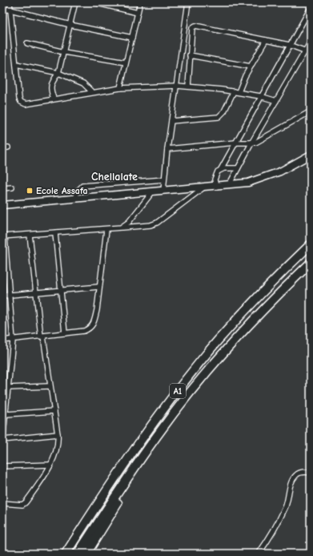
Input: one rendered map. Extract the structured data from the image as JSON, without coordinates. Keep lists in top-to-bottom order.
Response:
{
  "streets": {
    "highway": ["A1"]
  },
  "districts": ["Chellalate"],
  "places": {
    "transit": ["Ecole Assafa"]
  }
}
